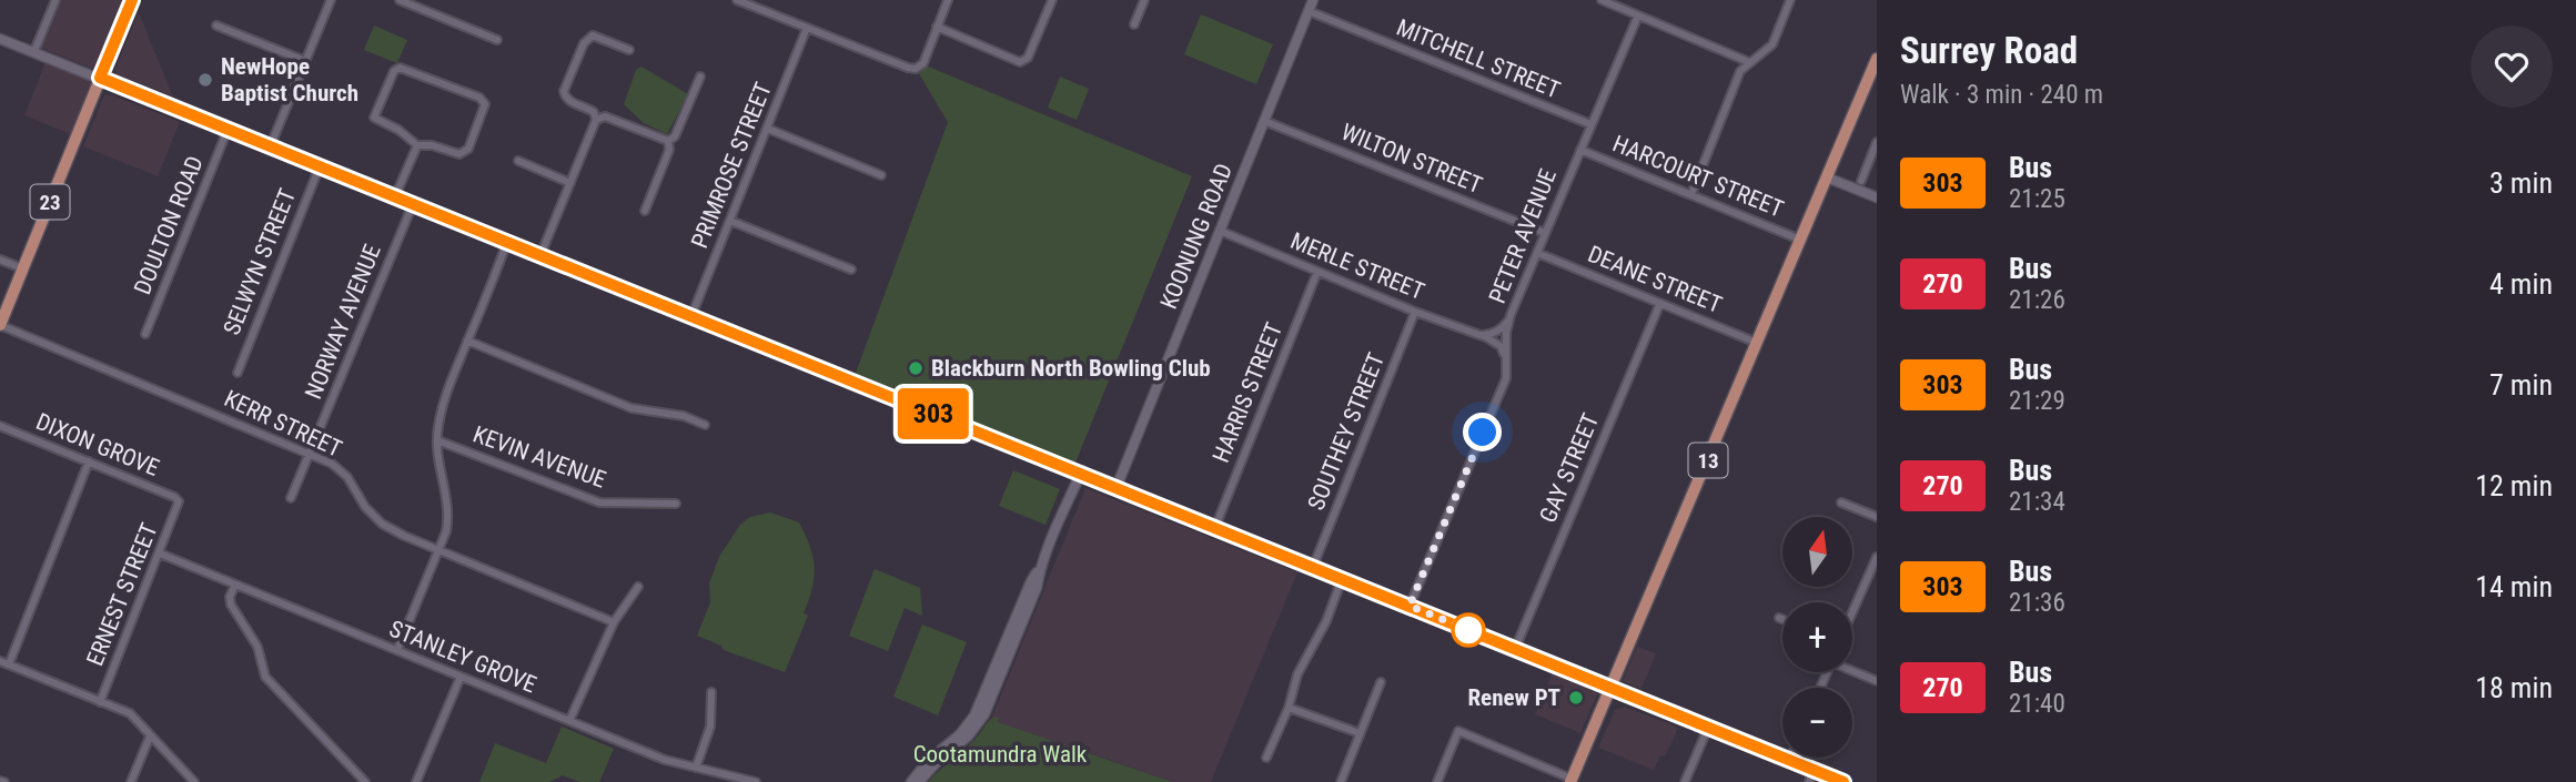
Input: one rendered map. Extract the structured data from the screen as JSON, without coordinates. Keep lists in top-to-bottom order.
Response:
{
  "streets": {
    "main road": ["23", "KOONUNG ROAD", "13"],
    "street": [
      "MITCHELL STREET",
      "WILTON STREET",
      "PRIMROSE STREET",
      "HARCOURT STREET",
      "DOULTON ROAD",
      "PETER AVENUE",
      "SELWYN STREET",
      "MERLE STREET",
      "DEANE STREET",
      "NORWAY AVENUE",
      "HARRIS STREET",
      "KERR STREET",
      "SOUTHEY STREET",
      "DIXON GROVE",
      "KEVIN AVENUE",
      "GAY STREET",
      "ERNEST STREET",
      "STANLEY GROVE"
    ]
  },
  "crossings": [
    ["MITCHELL STREET", "KOONUNG ROAD"],
    ["MITCHELL STREET", "PETER AVENUE"],
    ["WILTON STREET", "KOONUNG ROAD"],
    ["WILTON STREET", "PETER AVENUE"],
    ["HARCOURT STREET", "PETER AVENUE"],
    ["HARCOURT STREET", "13"],
    ["23", "KERR STREET"],
    ["KOONUNG ROAD", "MERLE STREET"],
    ["PETER AVENUE", "MERLE STREET"],
    ["PETER AVENUE", "DEANE STREET"],
    ["MERLE STREET", "HARRIS STREET"],
    ["MERLE STREET", "SOUTHEY STREET"],
    ["DEANE STREET", "13"],
    ["DEANE STREET", "GAY STREET"],
    ["NORWAY AVENUE", "KERR STREET"],
    ["DIXON GROVE", "ERNEST STREET"],
    ["ERNEST STREET", "STANLEY GROVE"]
  ],
  "parks": ["Cootamundra Walk"],
  "places": ["NewHope Baptist Church", "Blackburn North Bowling Club", "Renew PT"],
  "lines": ["bus line 303"],
  "north": "top",
  "page": {
    "on_map": "303",
    "heading": ["Surrey Road", "Walk · 3 min · 240 m"],
    "list": [
      {
        "mark": "303",
        "name": "Bus",
        "note": "21:25",
        "value": "3 min"
      },
      {
        "mark": "270",
        "name": "Bus",
        "note": "21:26",
        "value": "4 min"
      },
      {
        "mark": "303",
        "name": "Bus",
        "note": "21:29",
        "value": "7 min"
      },
      {
        "mark": "270",
        "name": "Bus",
        "note": "21:34",
        "value": "12 min"
      },
      {
        "mark": "303",
        "name": "Bus",
        "note": "21:36",
        "value": "14 min"
      },
      {
        "mark": "270",
        "name": "Bus",
        "note": "21:40",
        "value": "18 min"
      }
    ],
    "map_buttons": ["+", "−"]
  }
}
